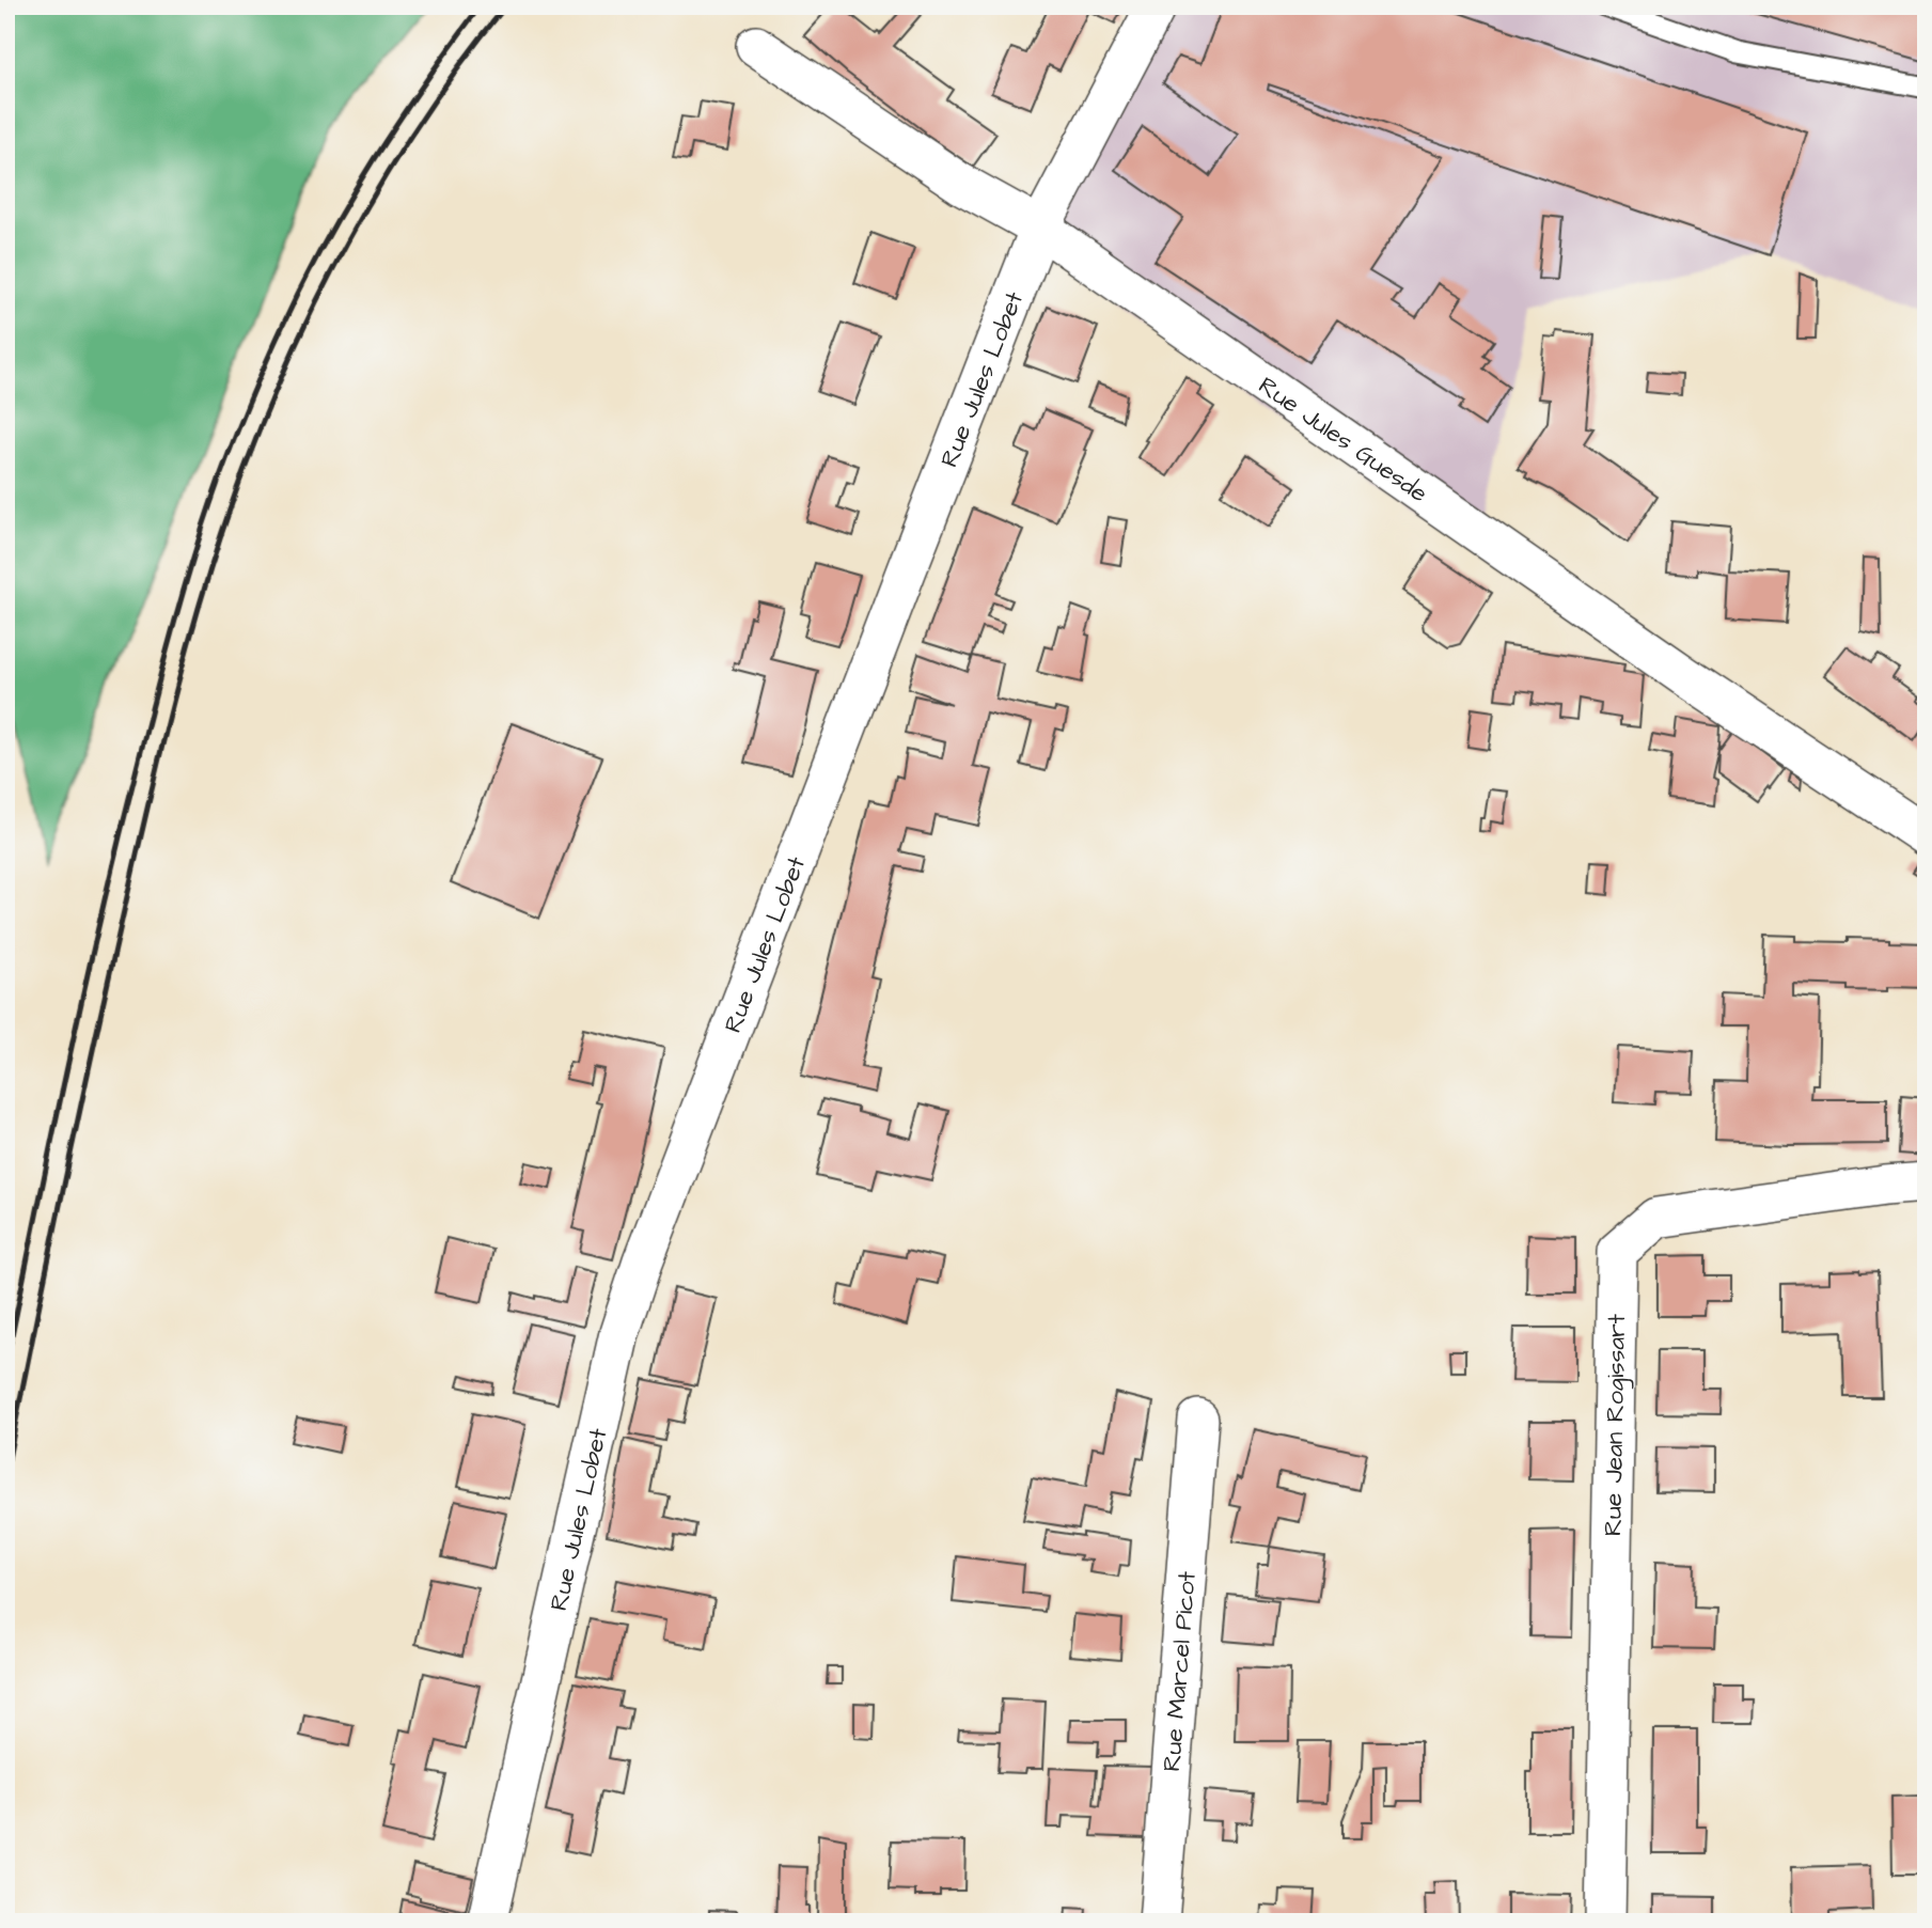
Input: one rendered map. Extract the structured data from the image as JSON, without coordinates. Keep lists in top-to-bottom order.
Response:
{
  "streets": {
    "street": [
      "Rue Jules Lobet",
      "Rue Jules Guesde",
      "Rue Jean Rogissart",
      "Rue Marcel Picot"
    ]
  },
  "crossings": [
    ["Rue Jules Lobet", "Rue Jules Guesde"]
  ]
}
